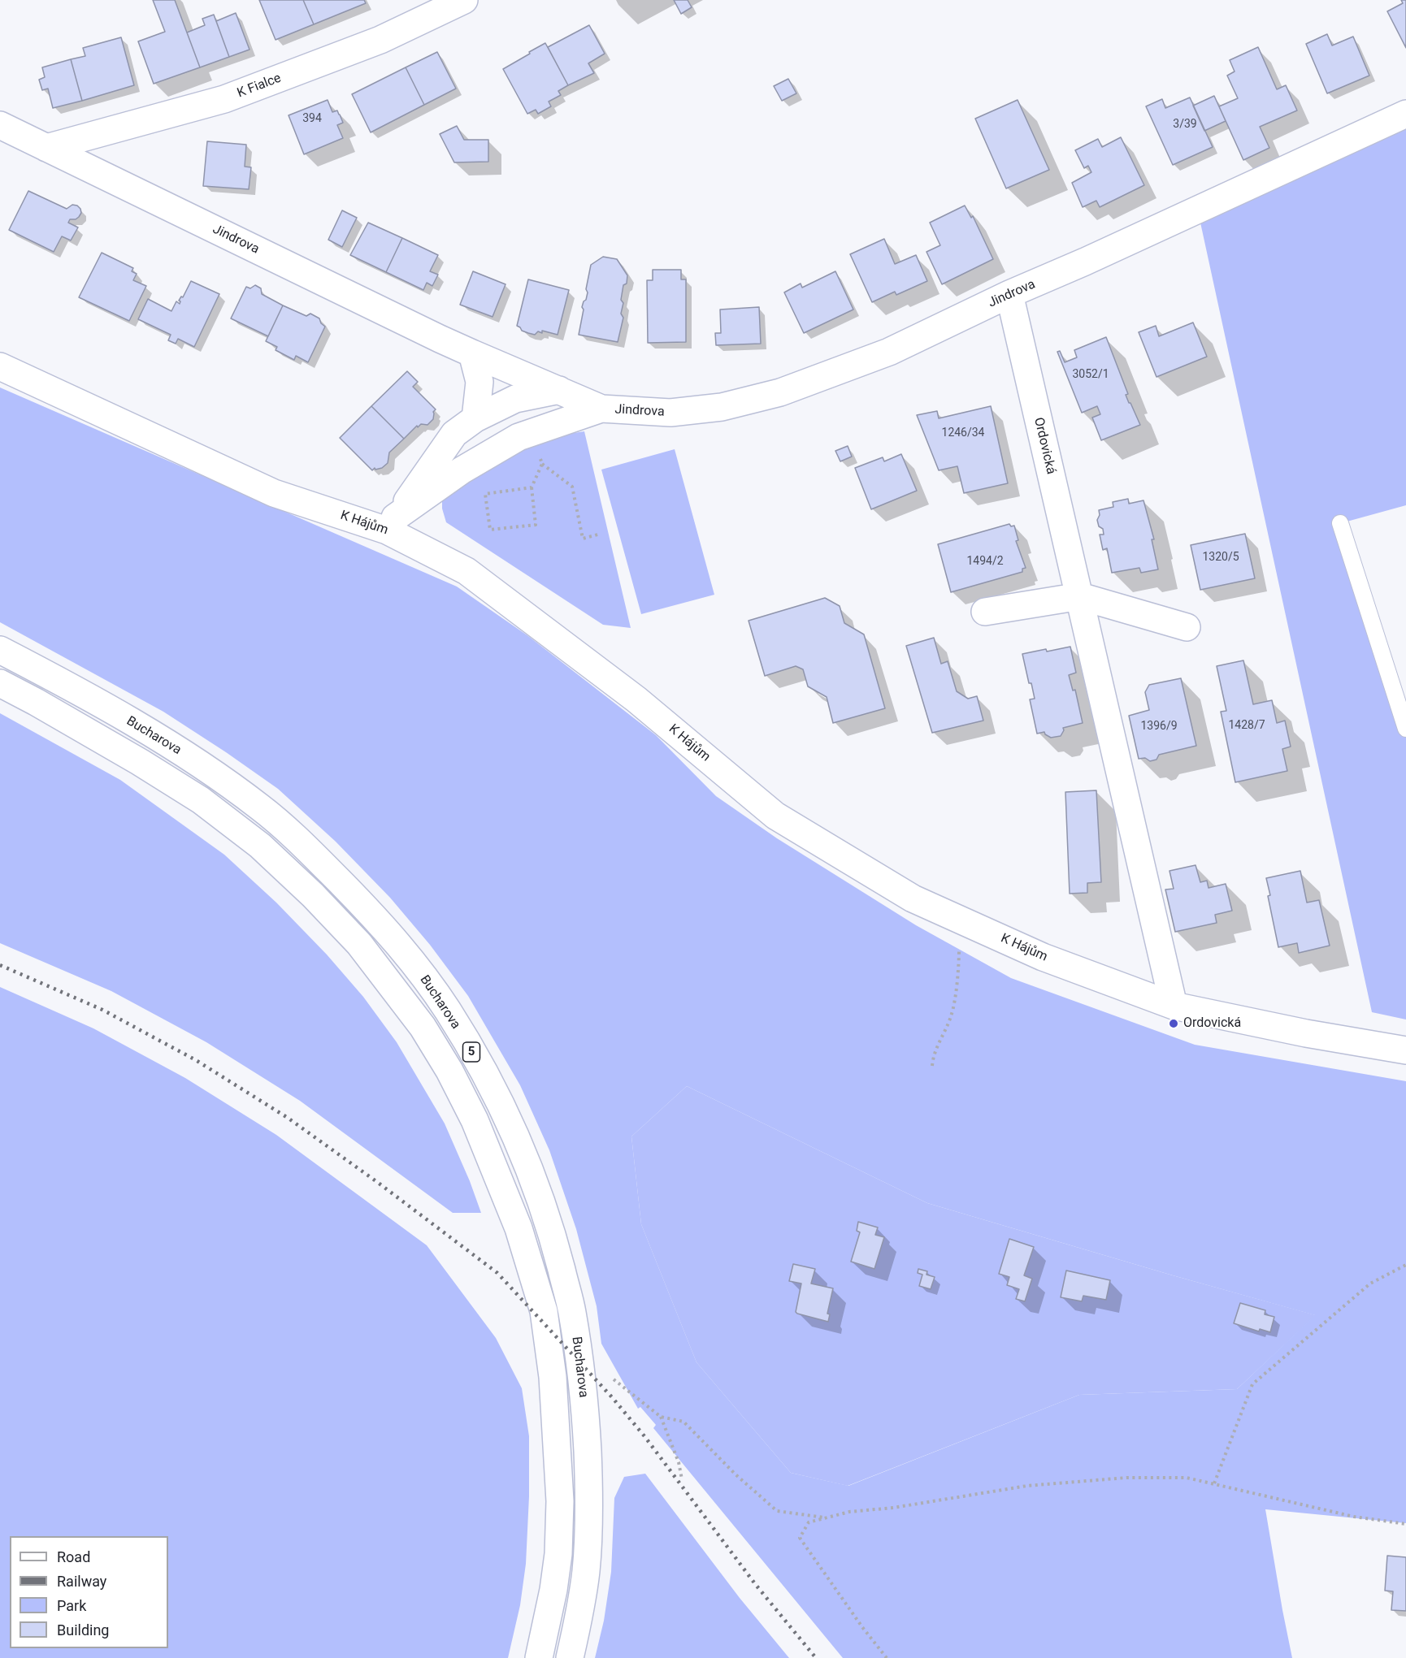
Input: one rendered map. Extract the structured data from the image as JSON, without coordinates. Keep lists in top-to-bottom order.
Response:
{
  "streets": {
    "street": [
      "K Fialce",
      "Jindrova",
      "Ordovická",
      "K Hájům",
      "Bucharova",
      "5"
    ]
  },
  "crossings": [
    ["K Fialce", "Jindrova"],
    ["Jindrova", "Ordovická"],
    ["Jindrova", "K Hájům"],
    ["Ordovická", "K Hájům"]
  ],
  "places": ["Ordovická"],
  "house_numbers": [
    "394",
    "3/39",
    "3052/1",
    "1246/34",
    "1320/5",
    "1494/2",
    "1428/7",
    "1396/9"
  ],
  "legend": [
    "Road",
    "Railway",
    "Park",
    "Building"
  ]
}
